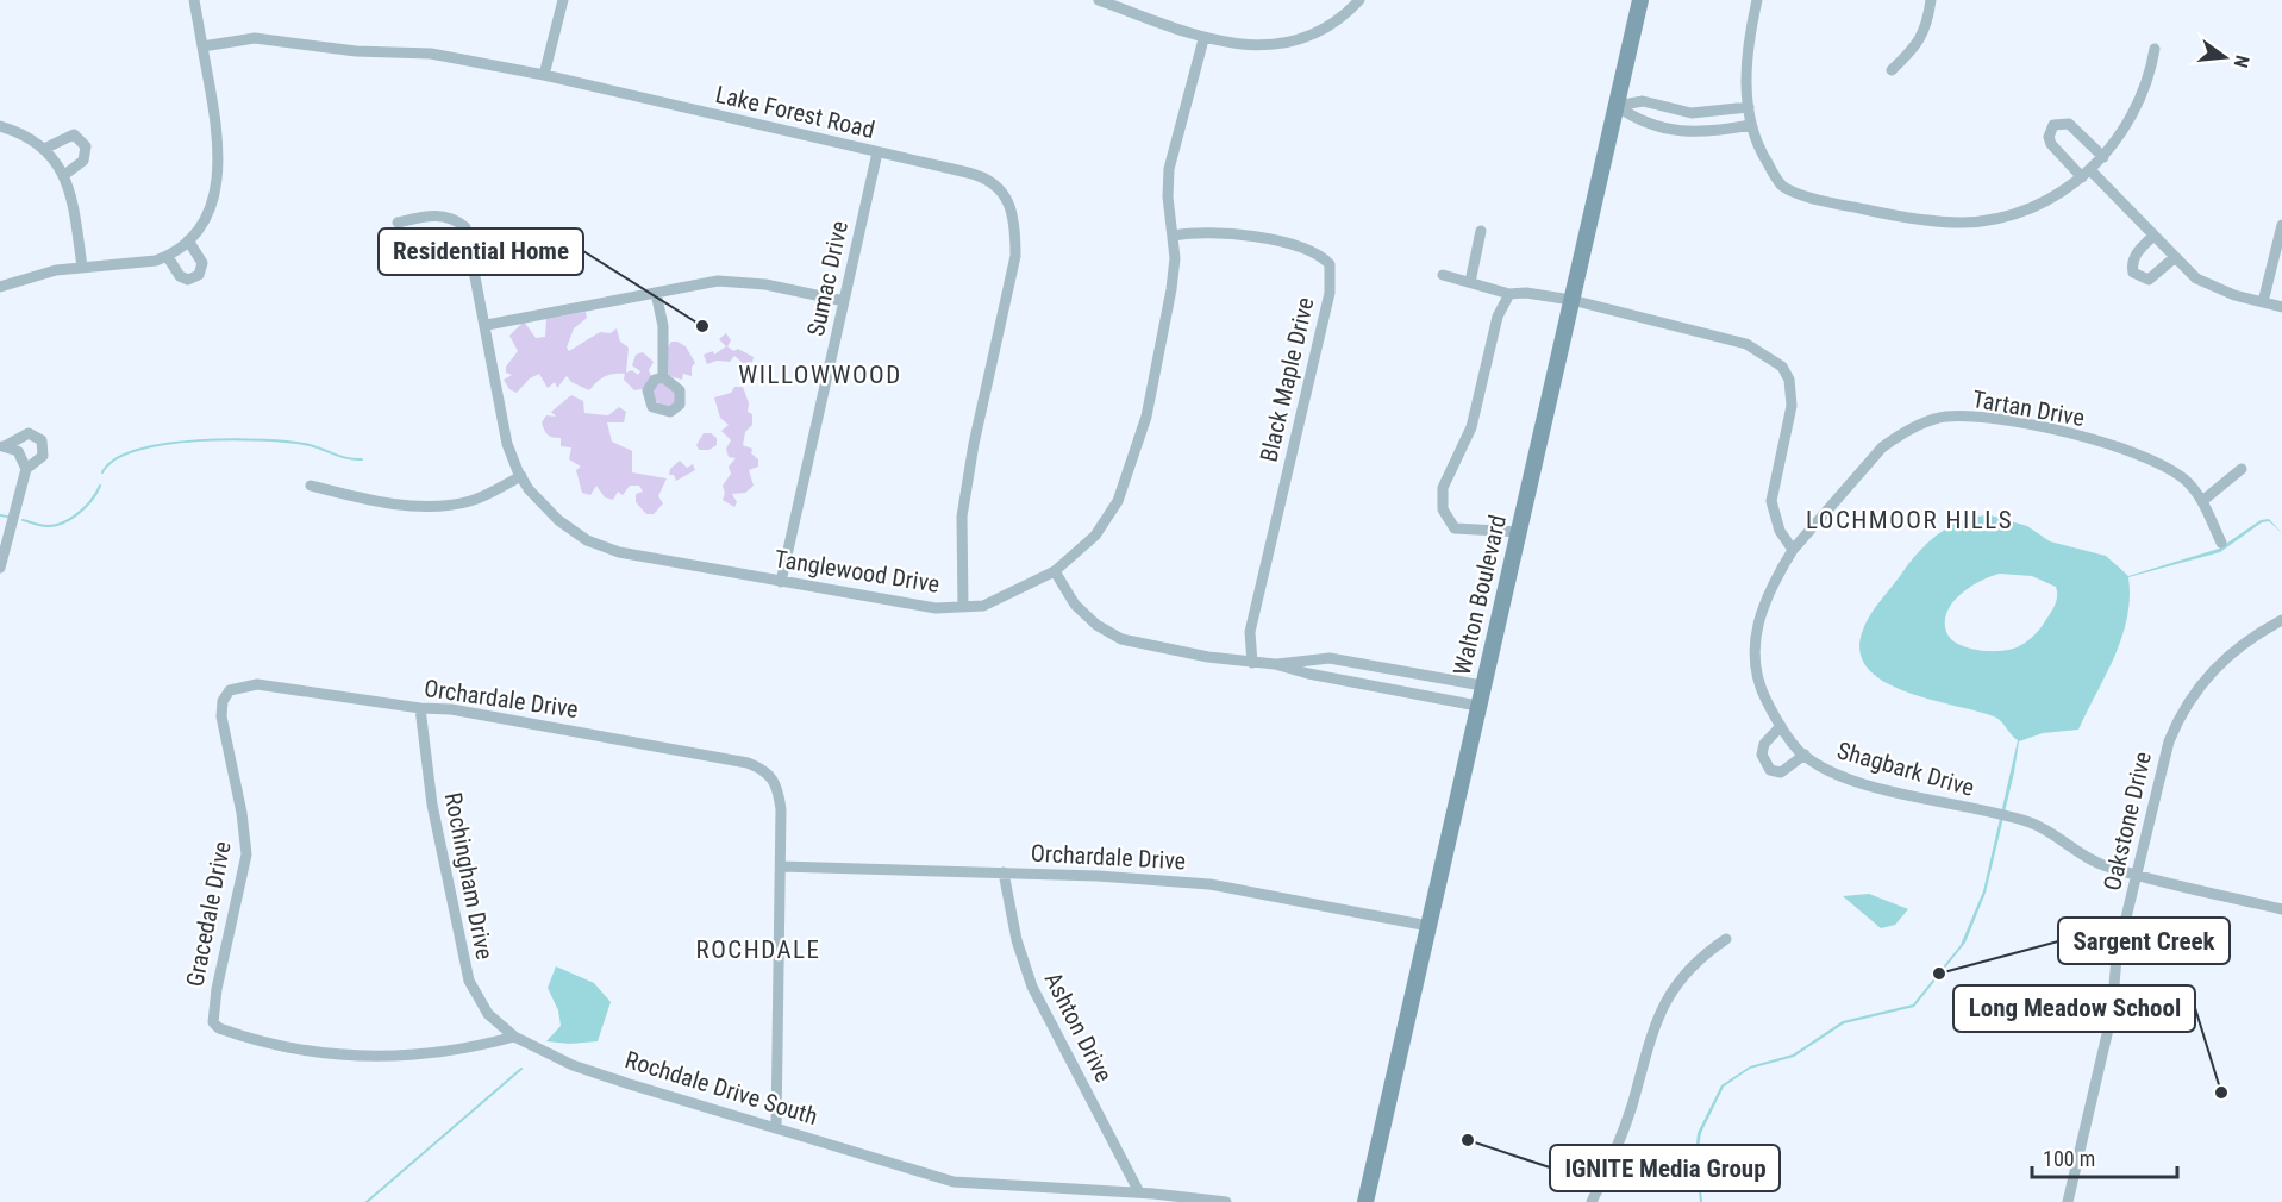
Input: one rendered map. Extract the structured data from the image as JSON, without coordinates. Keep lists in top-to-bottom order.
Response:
{
  "streets": {
    "main road": ["Walton Boulevard"],
    "street": [
      "Lake Forest Road",
      "Sumac Drive",
      "Black Maple Drive",
      "Tartan Drive",
      "Tanglewood Drive",
      "Orchardale Drive",
      "Shagbark Drive",
      "Oakstone Drive",
      "Rochingham Drive",
      "Gracedale Drive",
      "Ashton Drive",
      "Rochdale Drive South"
    ]
  },
  "crossings": [
    ["Lake Forest Road", "Sumac Drive"],
    ["Lake Forest Road", "Tanglewood Drive"],
    ["Sumac Drive", "Tanglewood Drive"],
    ["Black Maple Drive", "Tanglewood Drive"],
    ["Tartan Drive", "Shagbark Drive"],
    ["Walton Boulevard", "Orchardale Drive"],
    ["Orchardale Drive", "Rochingham Drive"],
    ["Orchardale Drive", "Gracedale Drive"],
    ["Orchardale Drive", "Ashton Drive"],
    ["Shagbark Drive", "Oakstone Drive"],
    ["Rochingham Drive", "Gracedale Drive"],
    ["Rochingham Drive", "Rochdale Drive South"],
    ["Gracedale Drive", "Rochdale Drive South"],
    ["Ashton Drive", "Rochdale Drive South"]
  ],
  "districts": ["WILLOWWOOD", "LOCHMOOR HILLS", "ROCHDALE"],
  "places": [
    "Residential Home",
    "Sargent Creek",
    "Long Meadow School",
    "IGNITE Media Group"
  ],
  "scale_bar": "100 m",
  "north": "right"
}
